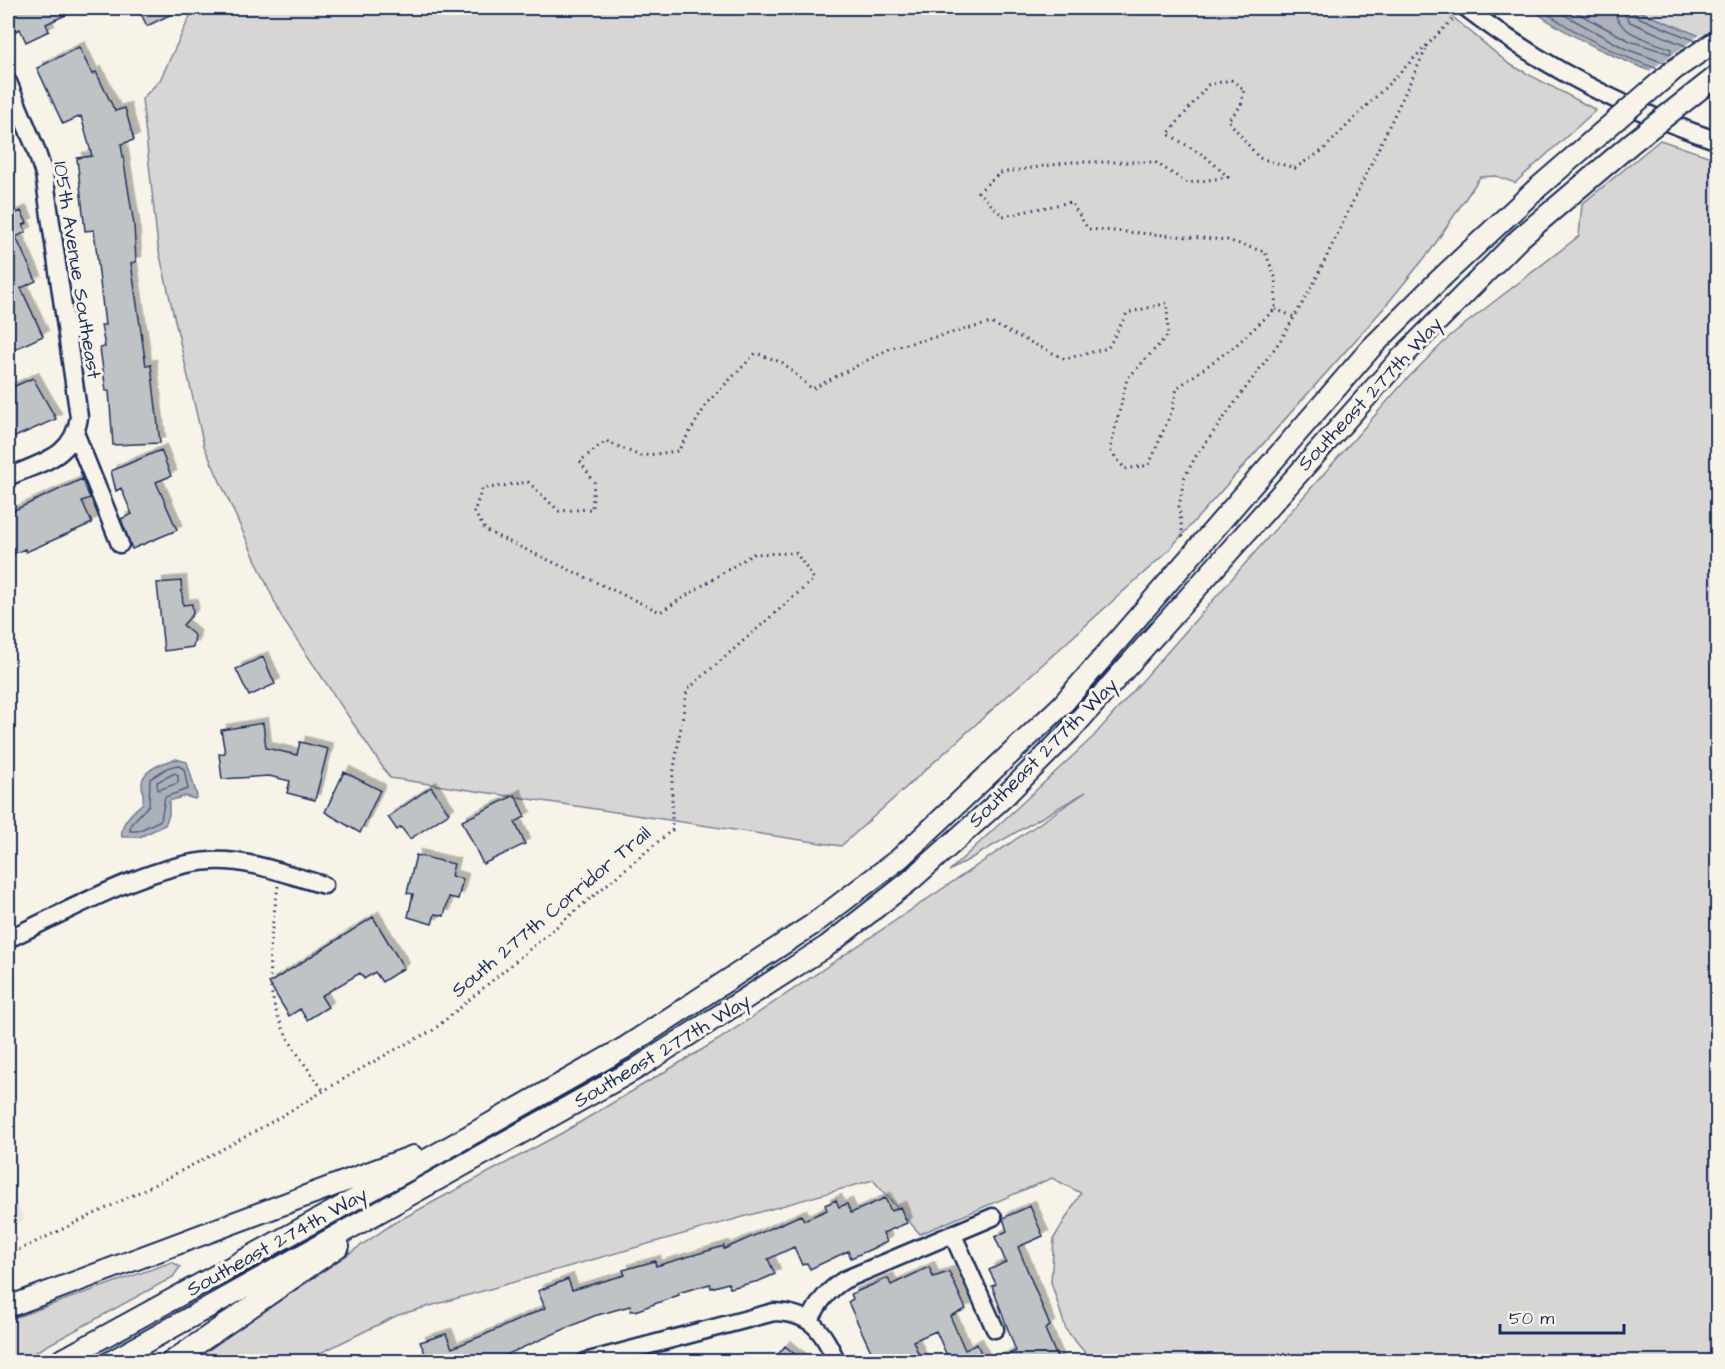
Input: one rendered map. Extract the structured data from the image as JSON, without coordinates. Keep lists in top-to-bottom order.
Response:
{
  "streets": {
    "main road": ["Southeast 277th Way", "Southeast 274th Way"],
    "street": ["105th Avenue Southeast"],
    "path": ["South 277th Corridor Trail"]
  },
  "crossings": [
    ["Southeast 277th Way", "Southeast 274th Way"]
  ],
  "scale_bar": "50 m"
}
